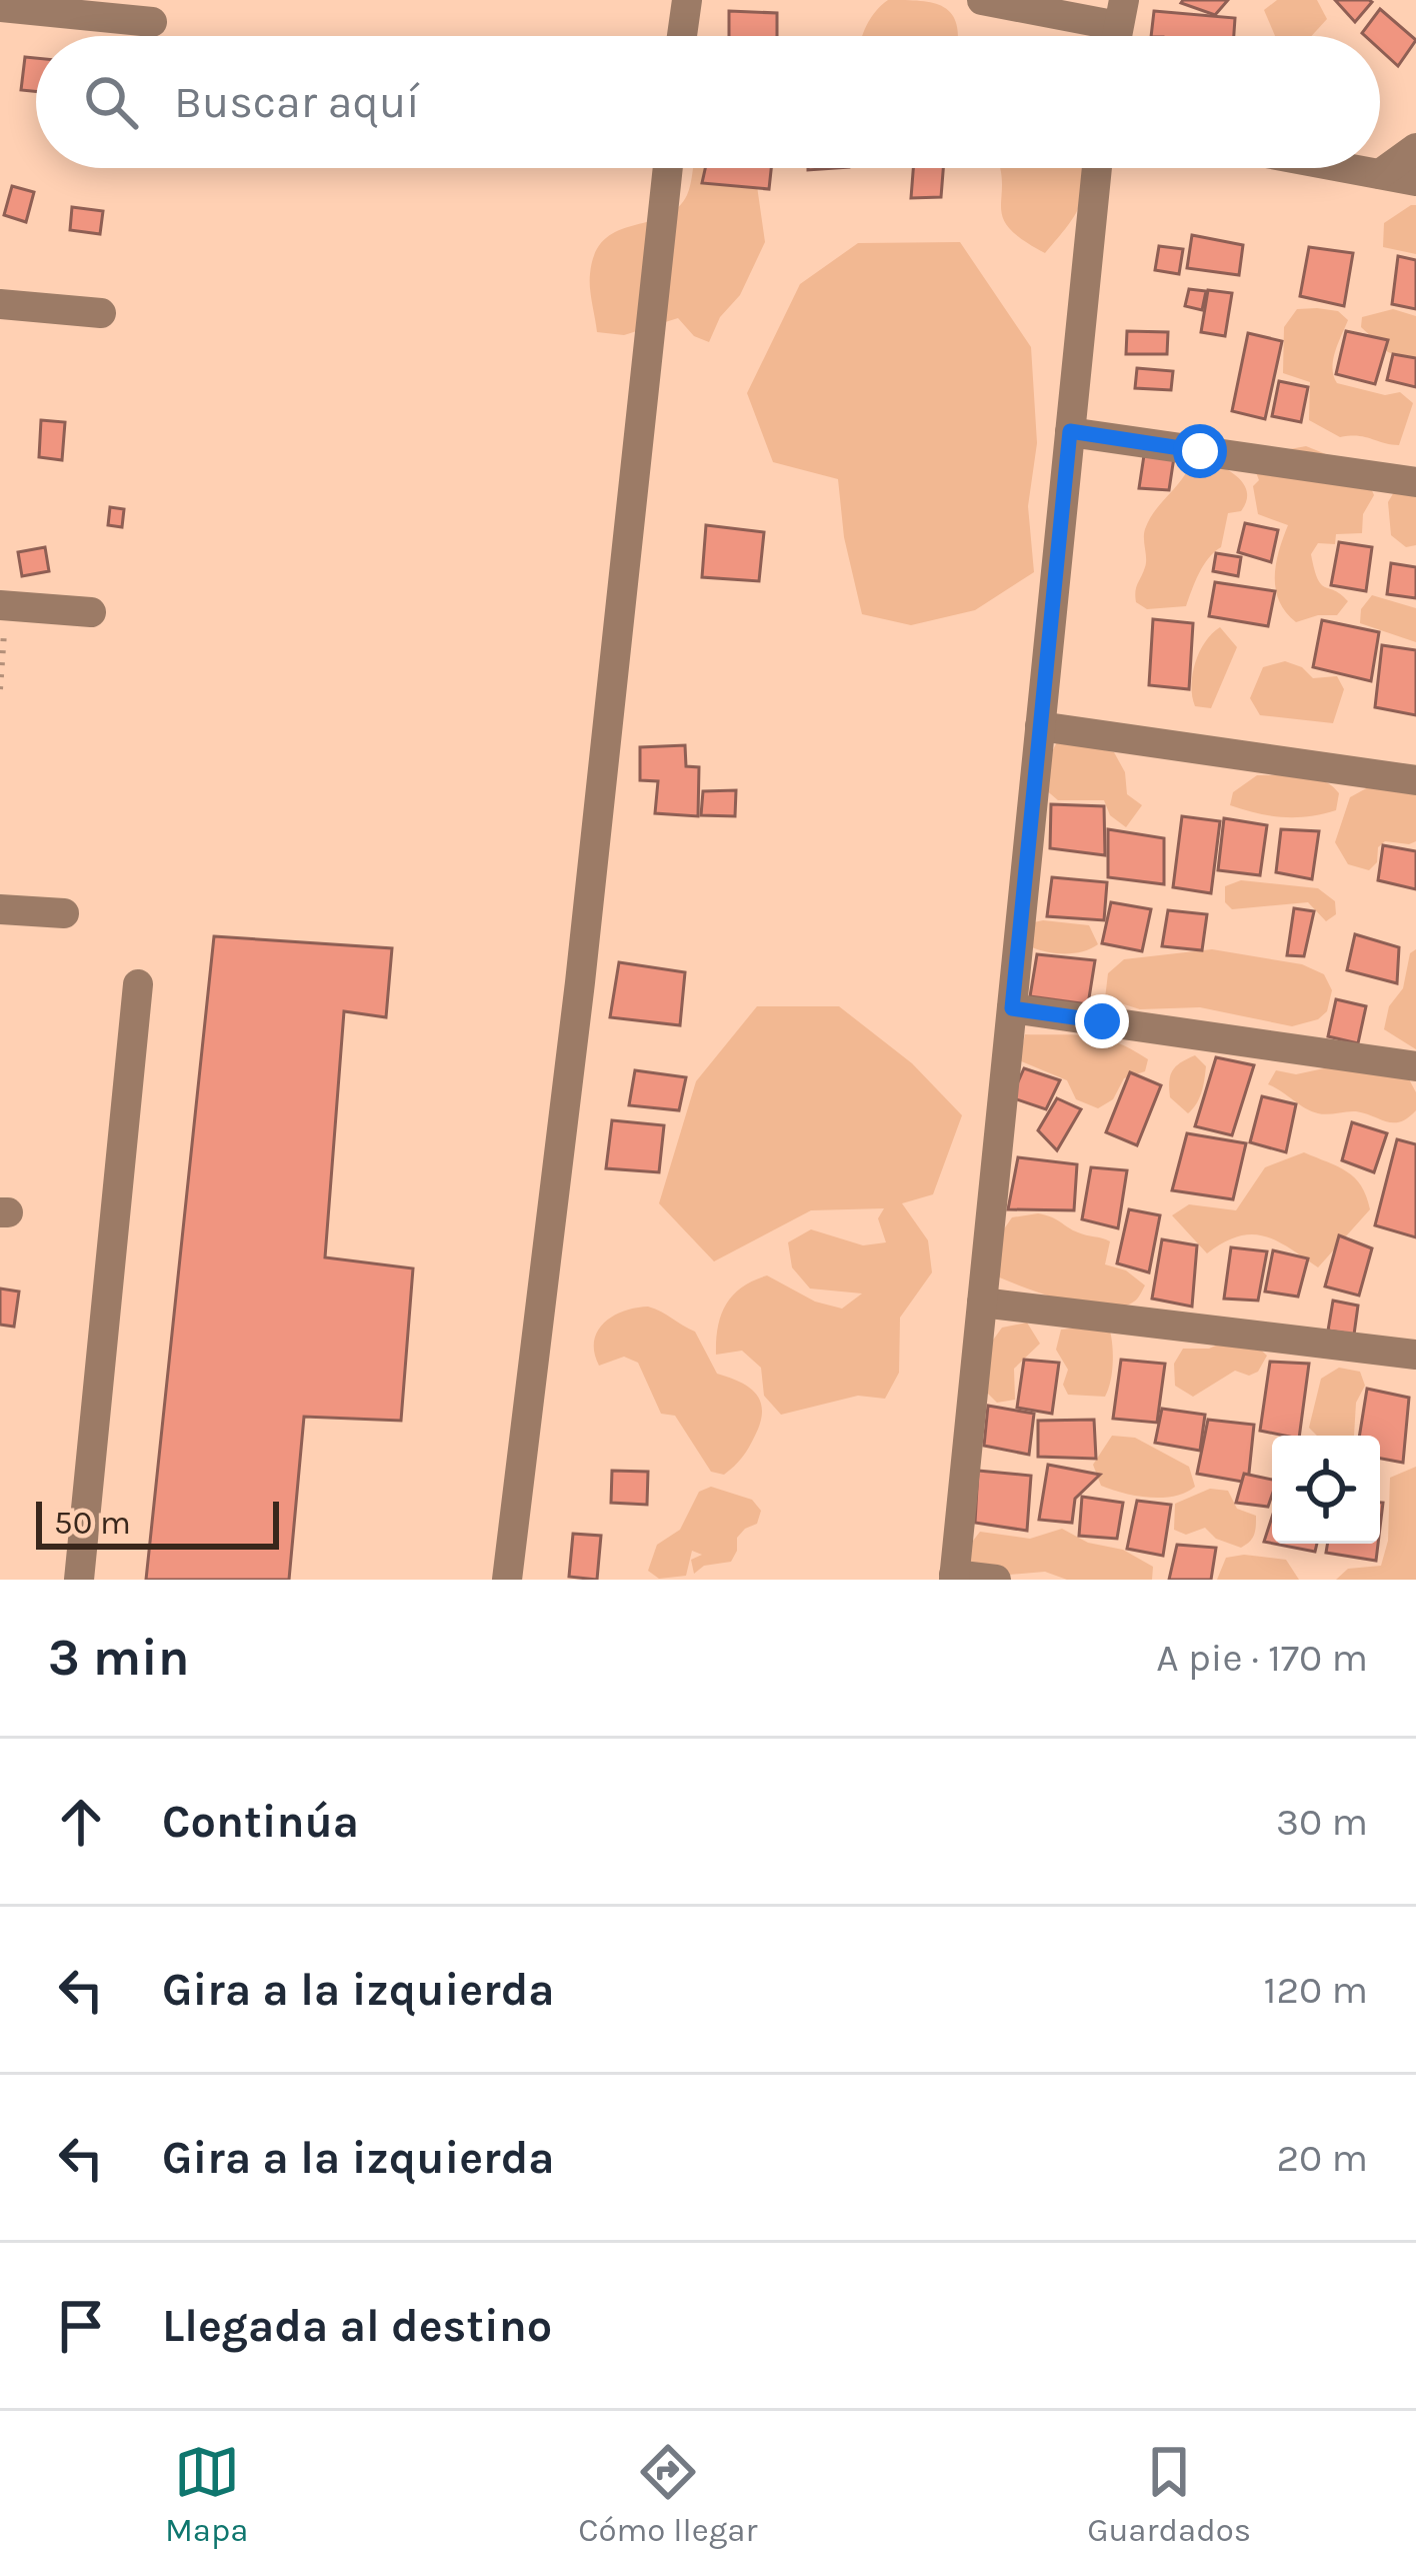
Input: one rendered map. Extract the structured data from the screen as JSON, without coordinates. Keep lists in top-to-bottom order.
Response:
{
  "scale_bar": "50 m",
  "page": {
    "search": "Buscar aquí",
    "scale": "50 m",
    "heading": ["3 min", "A pie · 170 m"],
    "list": [
      ["Continúa", "30 m"],
      ["Gira a la izquierda", "120 m"],
      ["Gira a la izquierda", "20 m"],
      "Llegada al destino"
    ],
    "nav": ["Mapa", "Cómo llegar", "Guardados"]
  }
}
